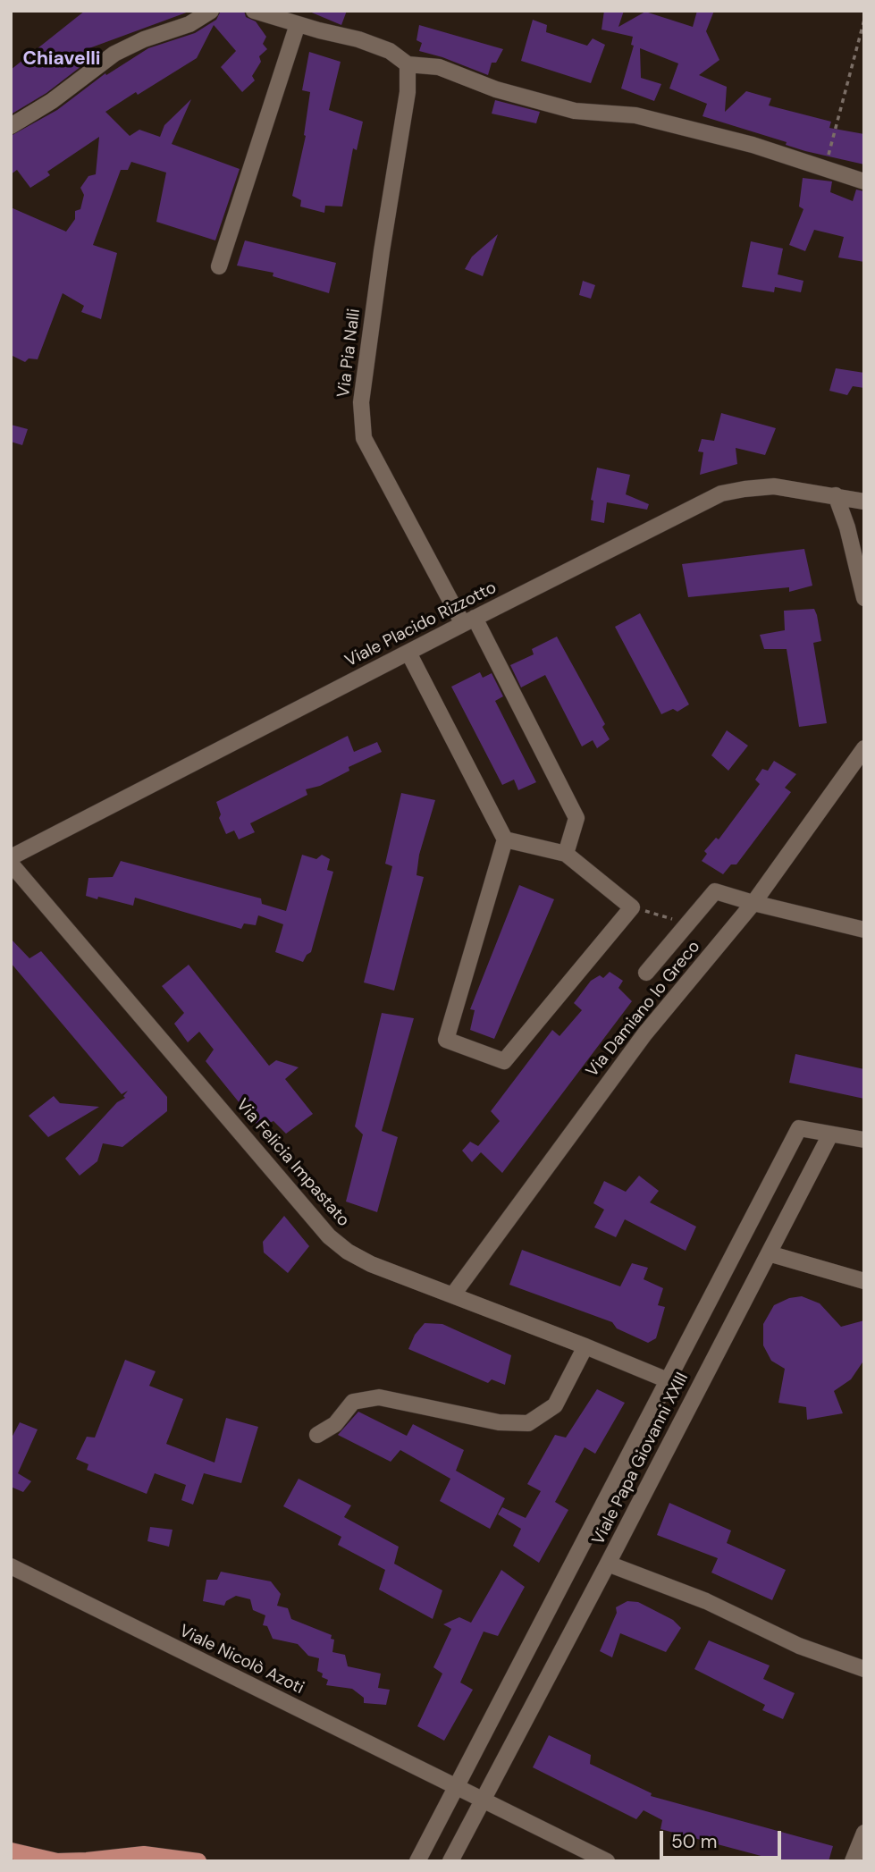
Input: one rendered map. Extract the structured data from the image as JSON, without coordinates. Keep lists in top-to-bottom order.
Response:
{
  "streets": {
    "street": [
      "Via Pia Nalli",
      "Viale Placido Rizzotto",
      "Via Damiano lo Greco",
      "Via Felicia Impastato",
      "Viale Papa Giovanni XXIII",
      "Viale Nicolò Azoti"
    ]
  },
  "crossings": [
    ["Via Pia Nalli", "Viale Placido Rizzotto"],
    ["Via Damiano lo Greco", "Via Felicia Impastato"],
    ["Via Felicia Impastato", "Viale Papa Giovanni XXIII"],
    ["Viale Papa Giovanni XXIII", "Viale Nicolò Azoti"]
  ],
  "districts": ["Chiavelli"],
  "scale_bar": "50 m"
}
